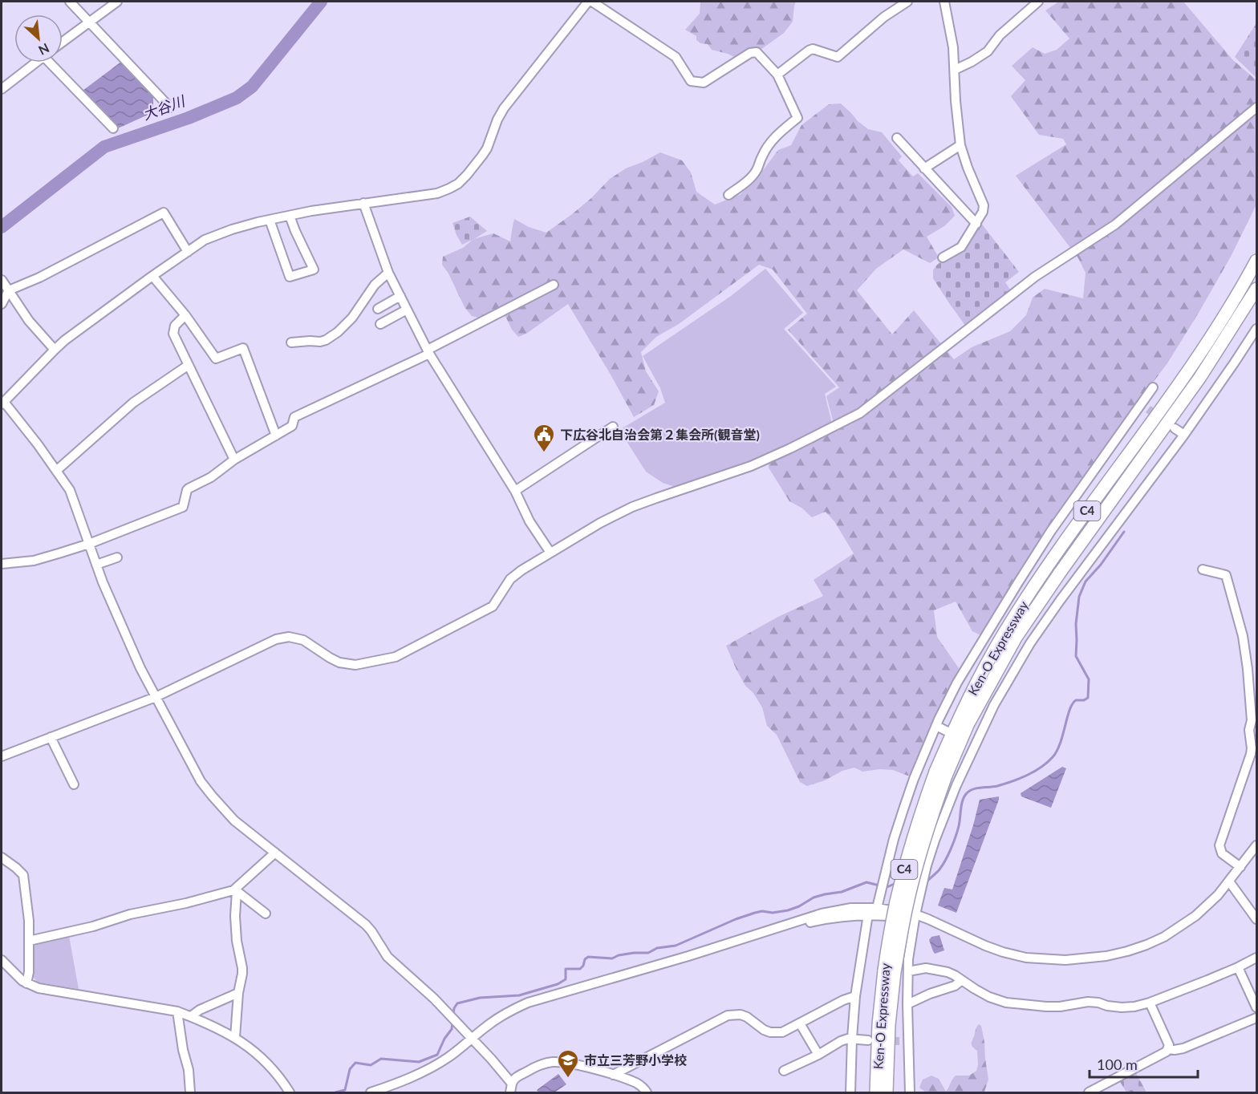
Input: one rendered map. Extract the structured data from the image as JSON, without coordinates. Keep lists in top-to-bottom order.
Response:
{
  "streets": {
    "highway": ["C4", "Ken-O Expressway"]
  },
  "water": ["大谷川"],
  "places": {
    "public building": ["下広谷北自治会第２集会所(観音堂)"],
    "school or university": ["市立三芳野小学校"]
  },
  "scale_bar": "100 m",
  "north": "bottom right"
}
